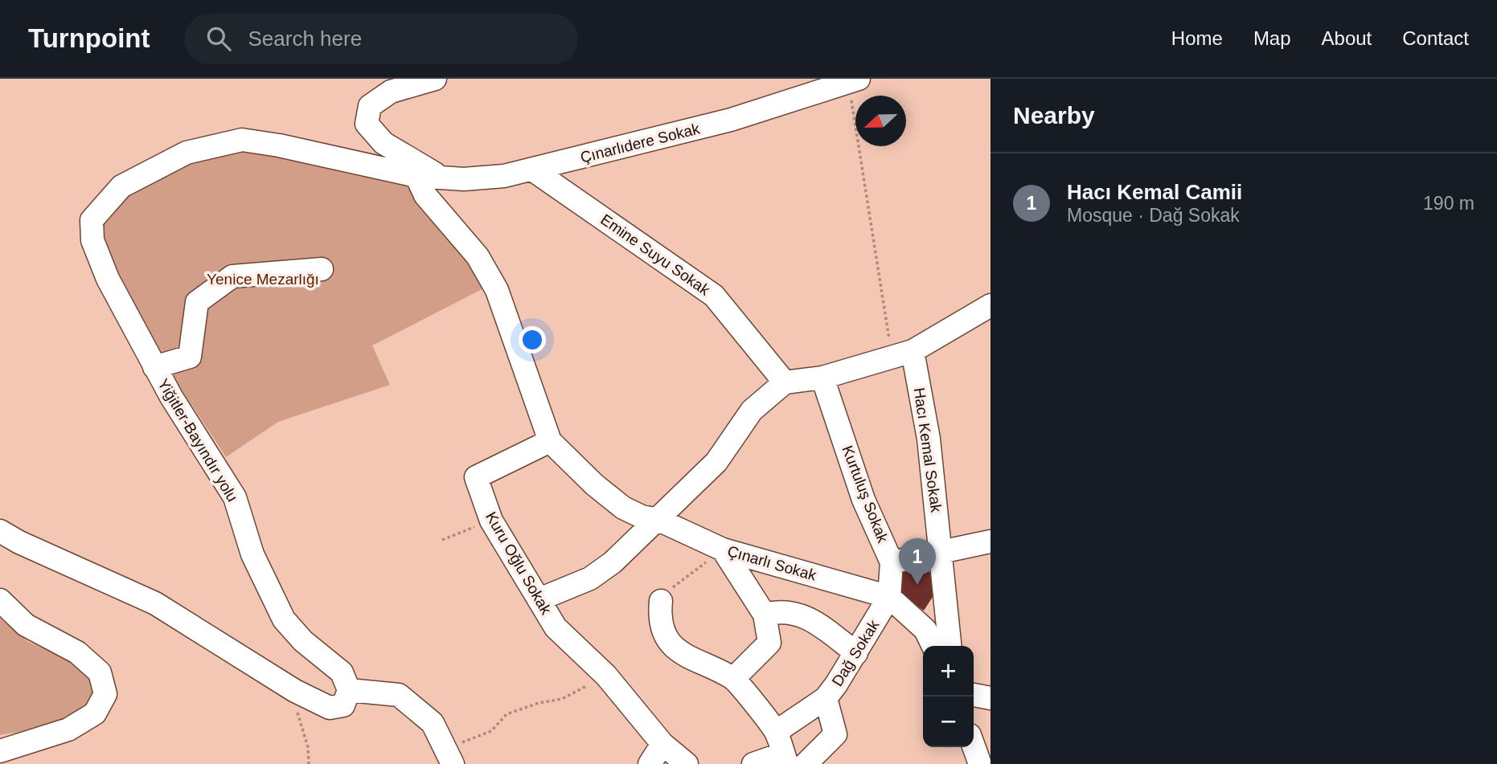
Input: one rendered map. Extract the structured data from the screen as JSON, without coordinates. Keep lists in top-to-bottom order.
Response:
{
  "streets": {
    "street": [
      "Çınarlıdere Sokak",
      "Emine Suyu Sokak",
      "Yiğitler-Bayındır yolu",
      "Hacı Kemal Sokak",
      "Kurtuluş Sokak",
      "Kuru Oğlu Sokak",
      "Çınarlı Sokak",
      "Dağ Sokak"
    ]
  },
  "crossings": [
    ["Çınarlıdere Sokak", "Emine Suyu Sokak"],
    ["Çınarlıdere Sokak", "Yiğitler-Bayındır yolu"],
    ["Hacı Kemal Sokak", "Kurtuluş Sokak"],
    ["Kurtuluş Sokak", "Dağ Sokak"],
    ["Kuru Oğlu Sokak", "Çınarlı Sokak"],
    ["Çınarlı Sokak", "Dağ Sokak"]
  ],
  "parks": ["Yenice Mezarlığı"],
  "north": "left",
  "page": {
    "header": "Turnpoint",
    "search": "Search here",
    "nav": [
      "Home",
      "Map",
      "About",
      "Contact"
    ],
    "heading": "Nearby",
    "list": [
      {
        "mark": "1",
        "name": "Hacı Kemal Camii",
        "note": "Mosque · Dağ Sokak",
        "value": "190 m"
      }
    ],
    "pins": "1",
    "map_buttons": ["+", "−"]
  }
}
